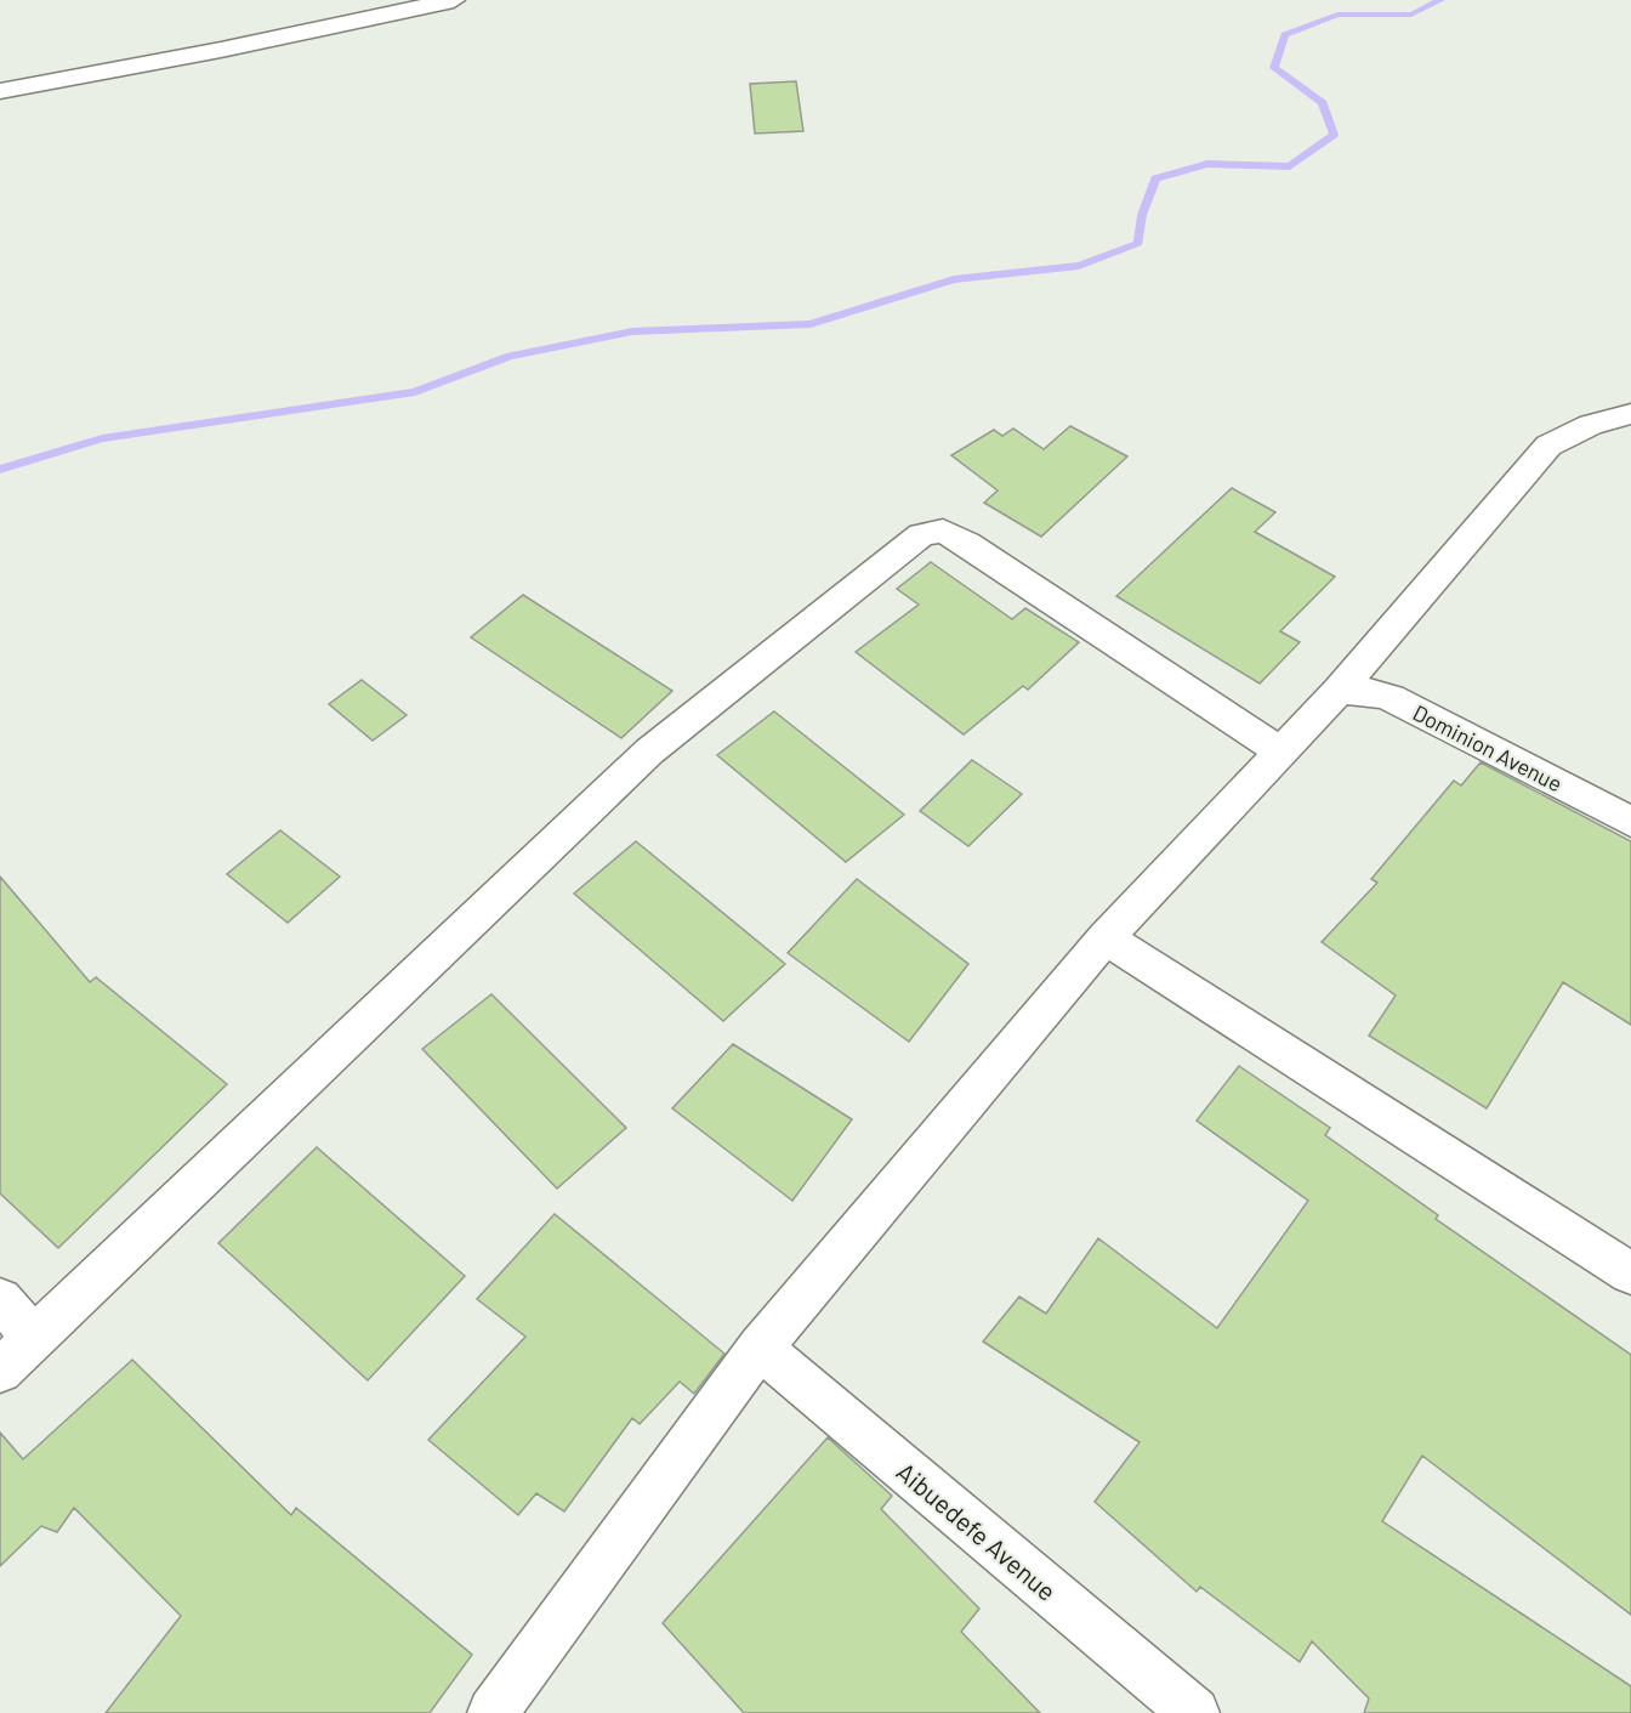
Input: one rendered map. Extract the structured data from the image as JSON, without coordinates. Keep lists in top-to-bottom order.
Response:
{
  "streets": {
    "street": ["Dominion Avenue", "Aibuedefe Avenue"]
  }
}
